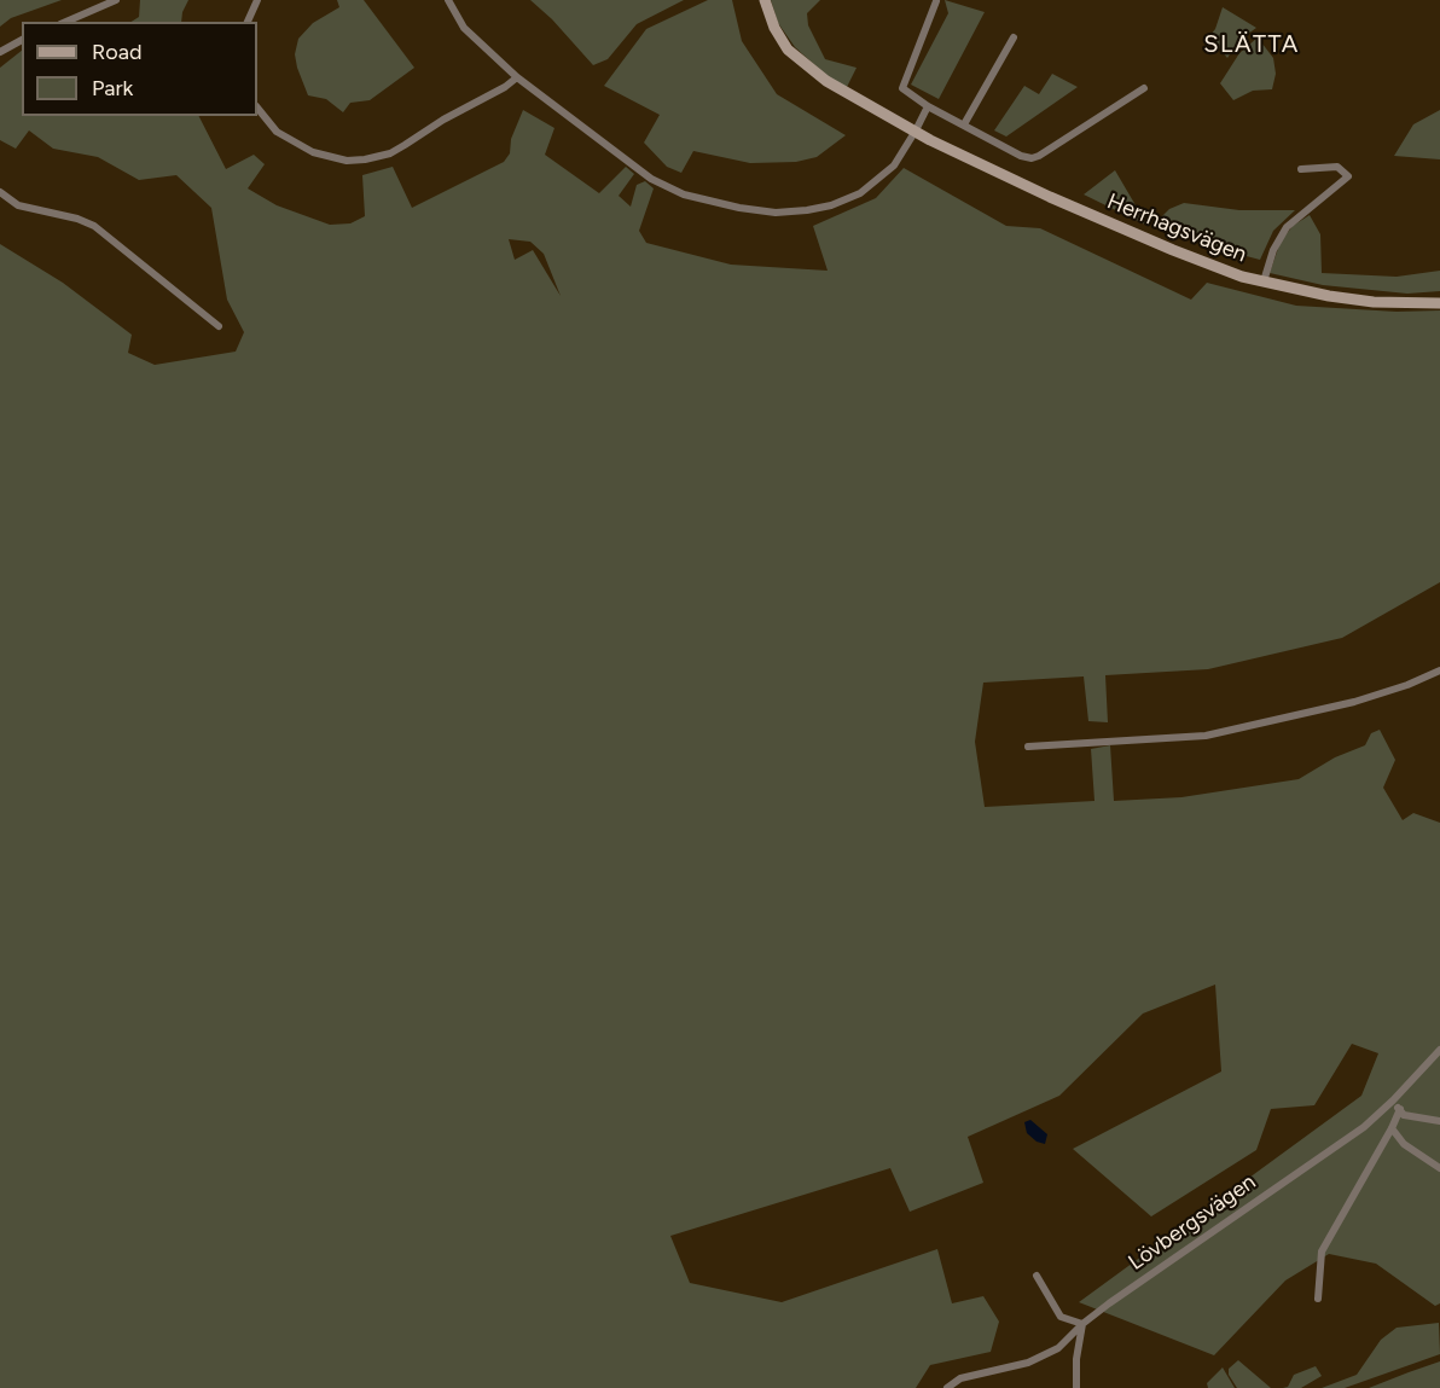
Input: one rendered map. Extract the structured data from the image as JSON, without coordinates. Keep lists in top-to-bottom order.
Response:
{
  "streets": {
    "street": ["Herrhagsvägen", "Lövbergsvägen"]
  },
  "districts": ["SLÄTTA"],
  "legend": ["Road", "Park"]
}
